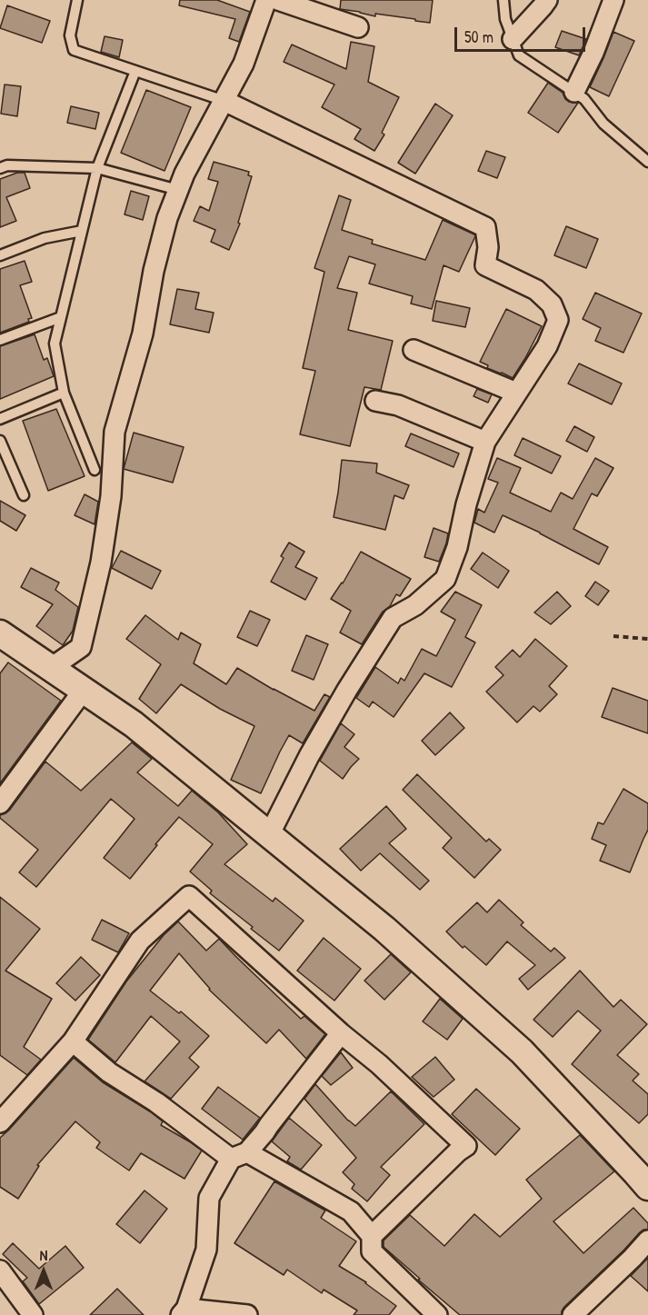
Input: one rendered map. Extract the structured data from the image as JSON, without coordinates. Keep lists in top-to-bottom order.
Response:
{
  "scale_bar": "50 m",
  "north": "top"
}
